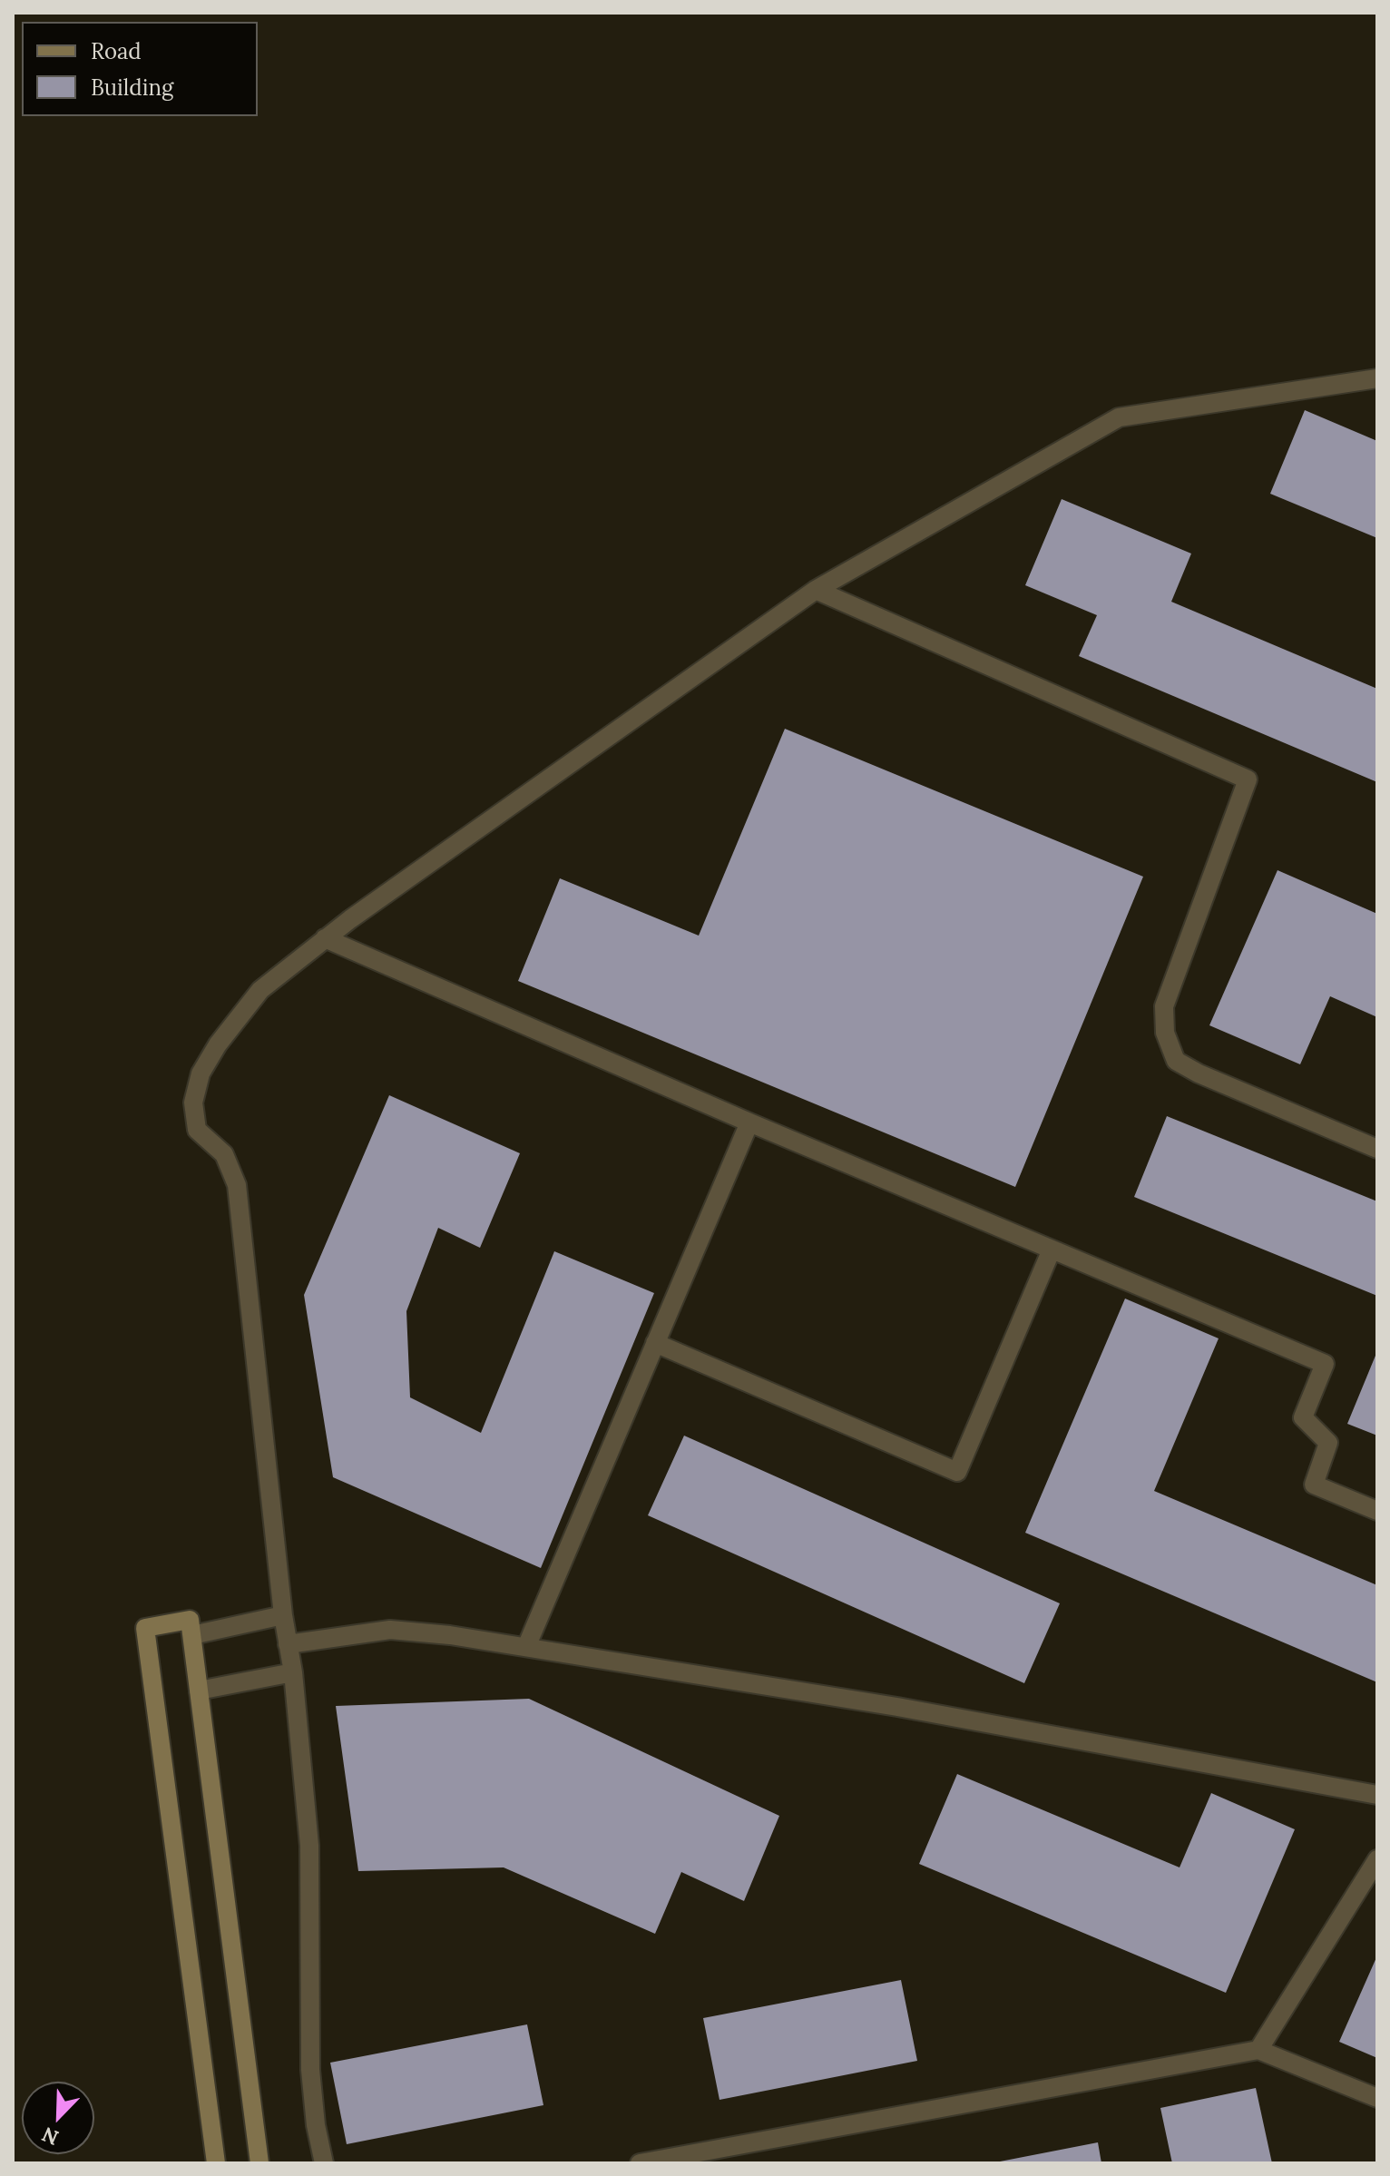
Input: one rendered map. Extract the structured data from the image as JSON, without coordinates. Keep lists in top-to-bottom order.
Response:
{
  "legend": ["Road", "Building"],
  "north": "bottom left"
}
